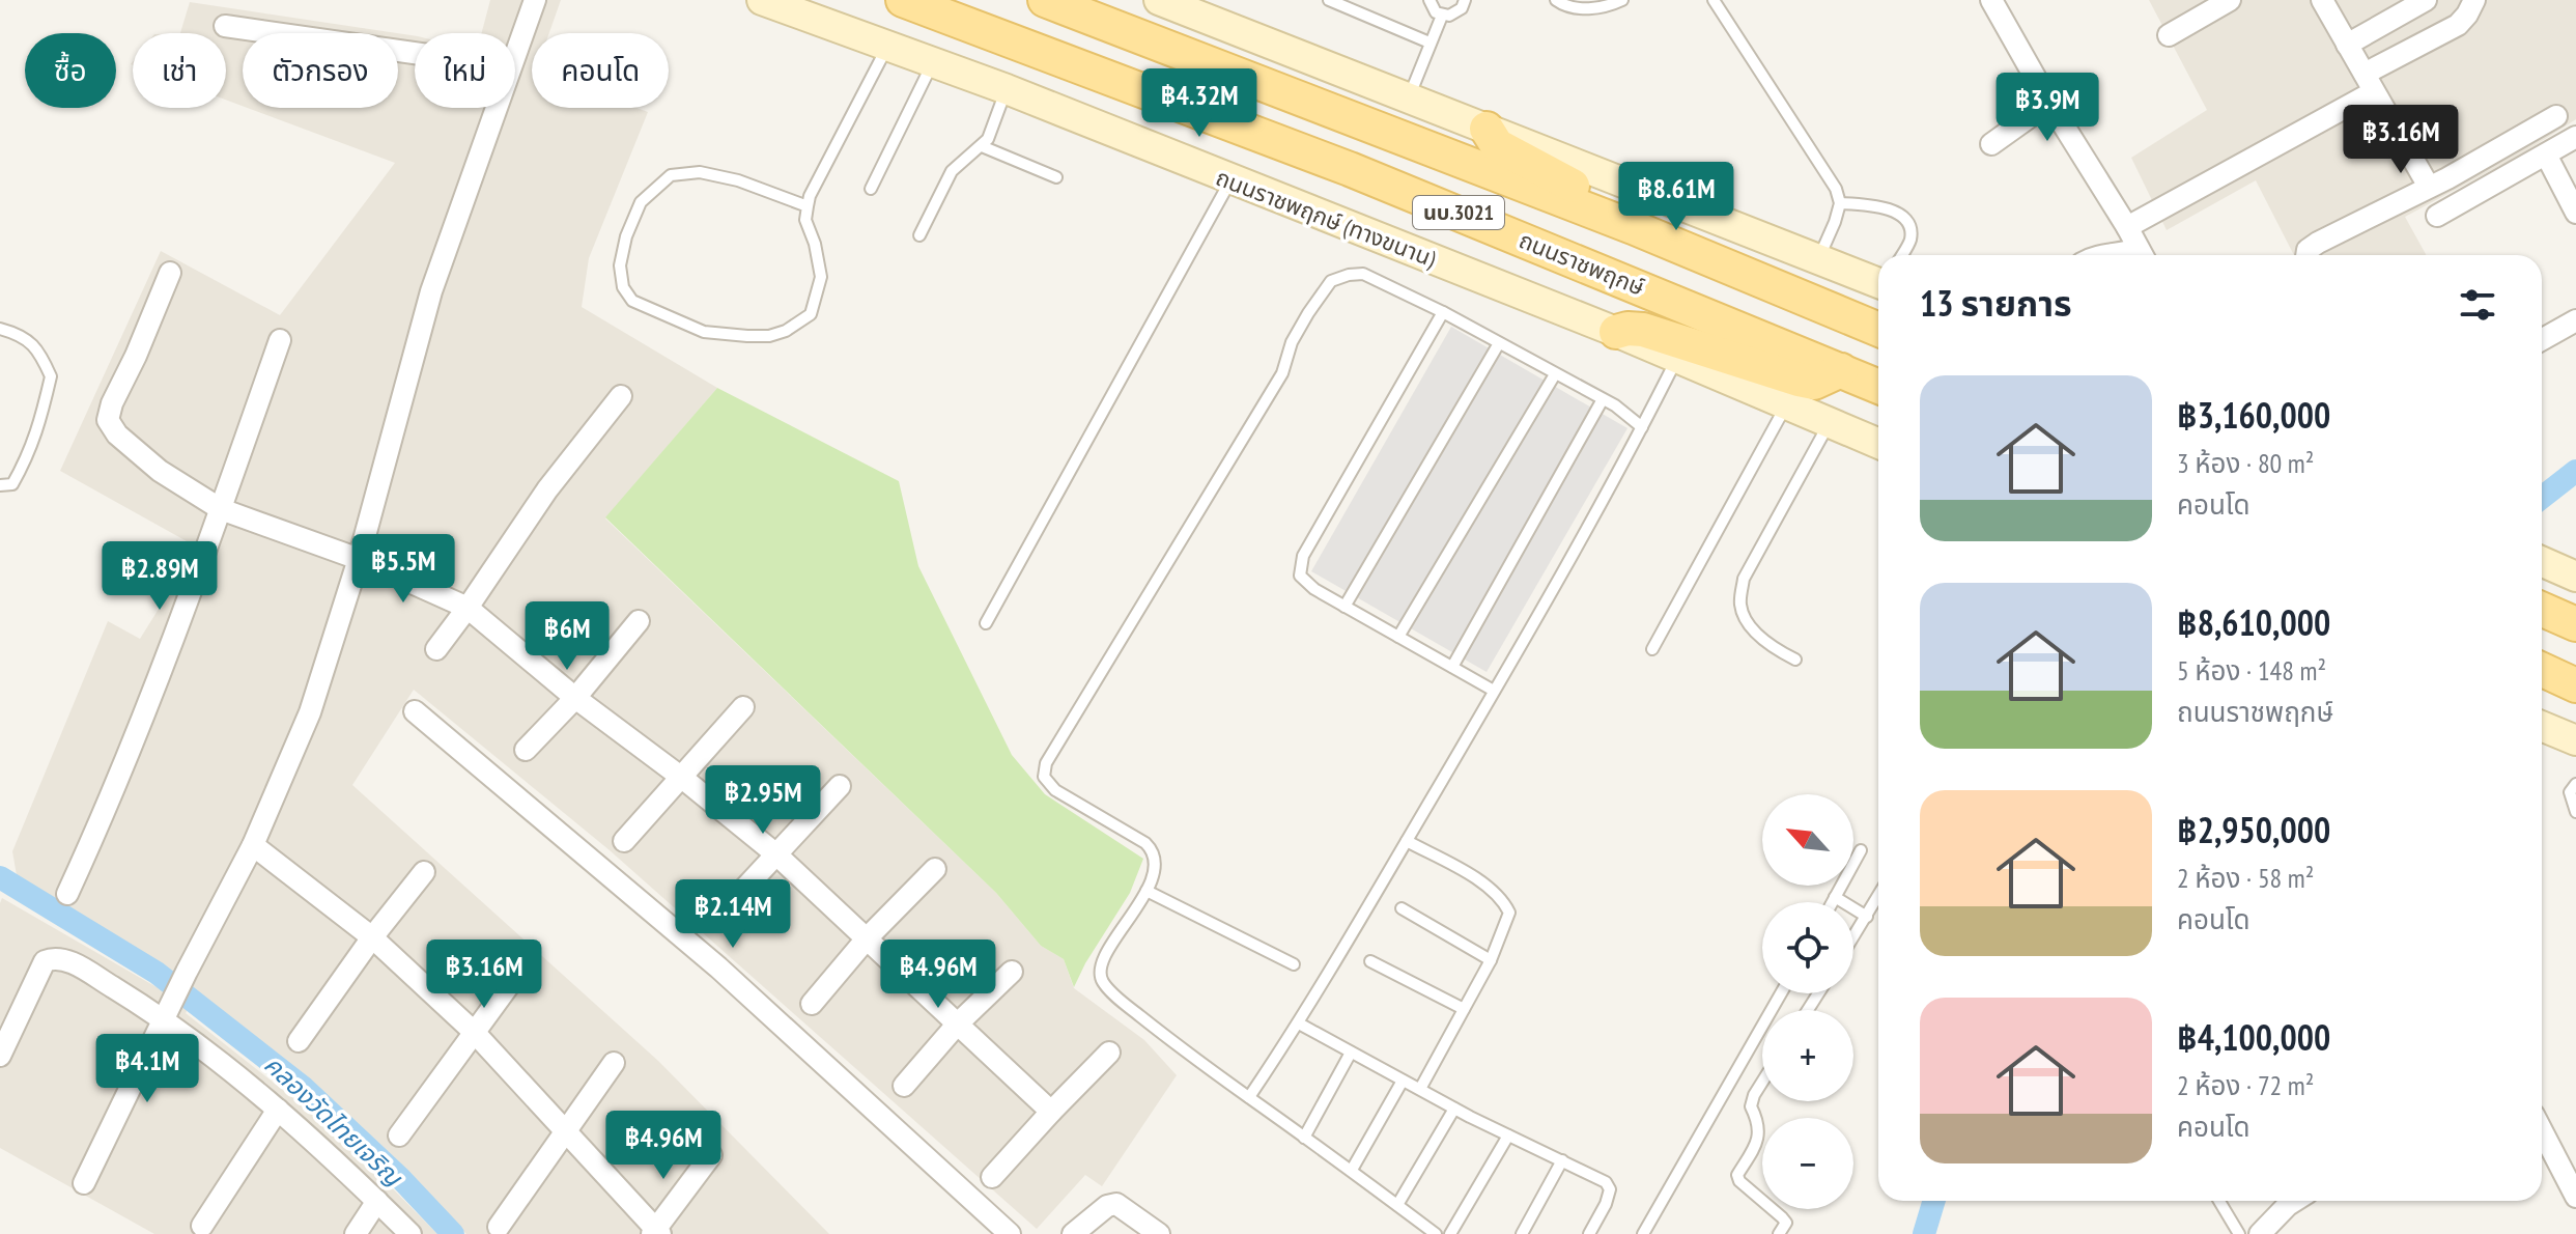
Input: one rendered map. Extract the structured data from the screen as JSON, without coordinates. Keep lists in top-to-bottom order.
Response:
{
  "streets": {
    "main road": ["นบ.3021", "ถนนราชพฤกษ์ (ทางขนาน)", "ถนนราชพฤกษ์"]
  },
  "water": ["คลองวัดไทยเจริญ"],
  "north": "top left",
  "page": {
    "chip": [
      "ซื้อ",
      "เช่า",
      "ตัวกรอง",
      "ใหม่",
      "คอนโด"
    ],
    "price": [
      "฿4.32M",
      "฿3.9M",
      "฿3.16M",
      "฿8.61M",
      "฿5.5M",
      "฿2.89M",
      "฿6M",
      "฿2.95M",
      "฿2.14M",
      "฿3.16M",
      "฿4.96M",
      "฿4.1M",
      "฿4.96M"
    ],
    "heading": "13 รายการ",
    "list": [
      {
        "name": "฿3,160,000",
        "note": "3 ห้อง · 80 m² · คอนโด"
      },
      {
        "name": "฿8,610,000",
        "note": "5 ห้อง · 148 m² · ถนนราชพฤกษ์"
      },
      {
        "name": "฿2,950,000",
        "note": "2 ห้อง · 58 m² · คอนโด"
      },
      {
        "name": "฿4,100,000",
        "note": "2 ห้อง · 72 m² · คอนโด"
      }
    ],
    "map_buttons": ["+", "−"]
  }
}
